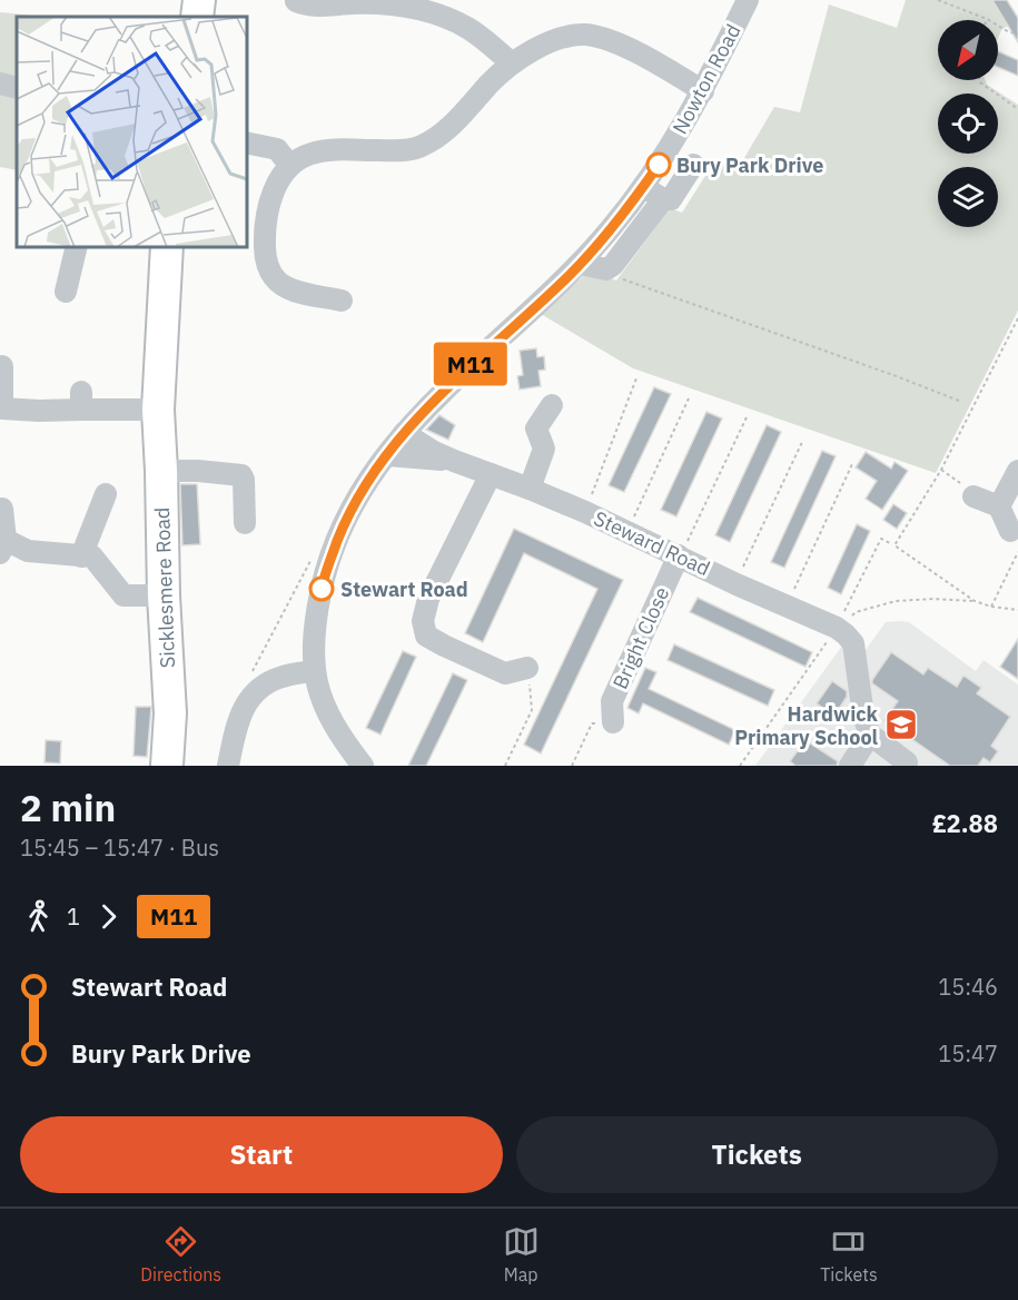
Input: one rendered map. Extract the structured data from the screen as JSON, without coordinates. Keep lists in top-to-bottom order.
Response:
{
  "streets": {
    "highway": ["Sicklesmere Road"],
    "street": ["Nowton Road", "Steward Road", "Bright Close"]
  },
  "crossings": [
    ["Nowton Road", "Steward Road"],
    ["Steward Road", "Bright Close"]
  ],
  "places": {
    "other": ["Bury Park Drive", "Stewart Road"],
    "school or university": ["Hardwick Primary School"]
  },
  "lines": ["bus line M11"],
  "north": "bottom left",
  "page": {
    "on_map": "M11",
    "heading": ["2 min", "15:45 – 15:47 · Bus", "£2.88"],
    "legs": ["1", "M11"],
    "list": [
      {
        "name": "Stewart Road",
        "value": "15:46"
      },
      {
        "name": "Bury Park Drive",
        "value": "15:47"
      }
    ],
    "buttons": ["Start", "Tickets"],
    "tabs": ["Directions", "Map", "Tickets"]
  }
}
